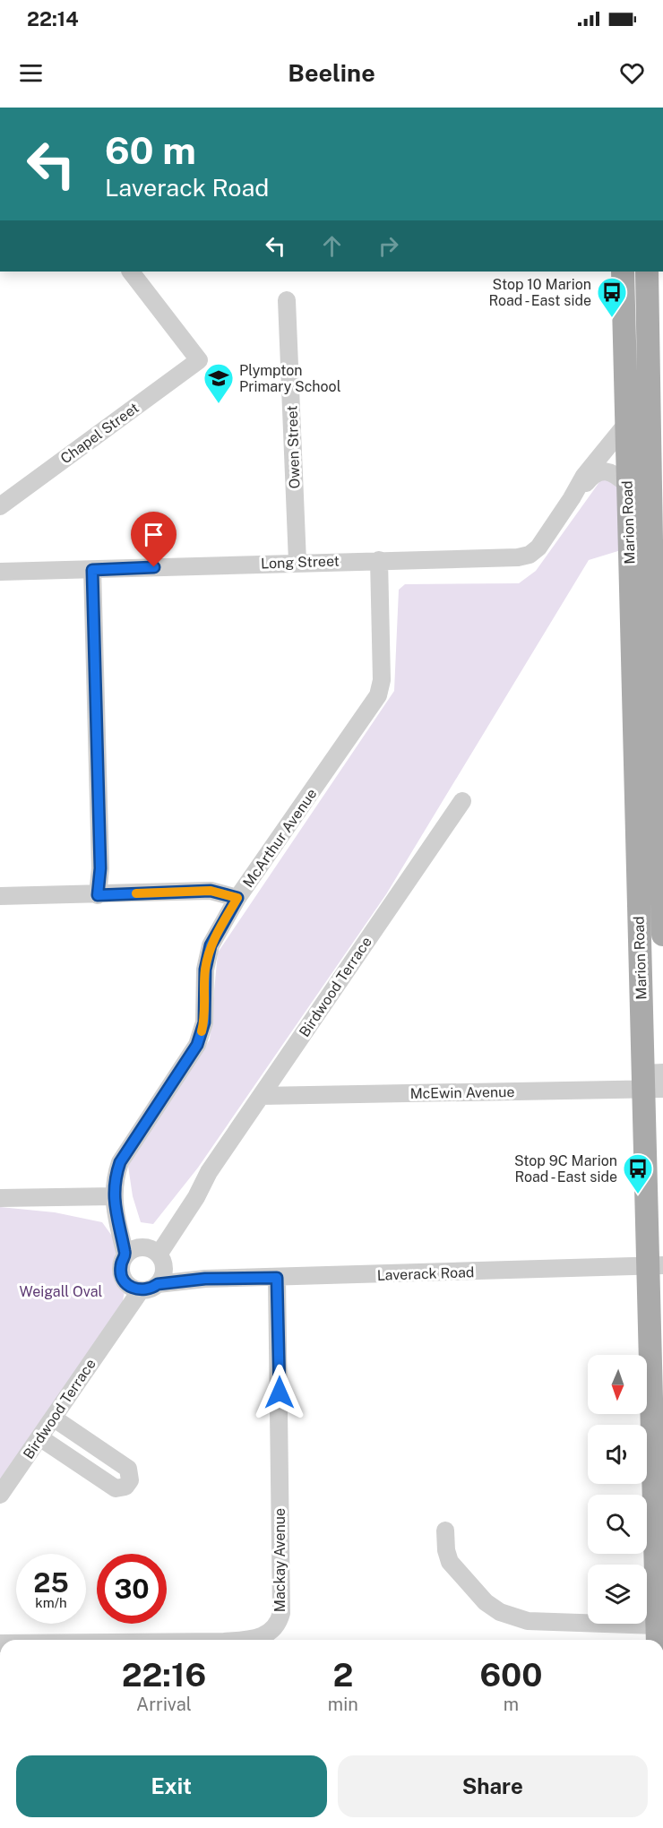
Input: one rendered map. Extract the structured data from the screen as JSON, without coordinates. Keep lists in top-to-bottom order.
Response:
{
  "streets": {
    "main road": ["Marion Road"],
    "street": [
      "Chapel Street",
      "Owen Street",
      "Long Street",
      "McArthur Avenue",
      "Birdwood Terrace",
      "McEwin Avenue",
      "Laverack Road",
      "Mackay Avenue"
    ]
  },
  "crossings": [
    ["Owen Street", "Long Street"],
    ["Marion Road", "Long Street"],
    ["Marion Road", "McEwin Avenue"],
    ["Marion Road", "Laverack Road"],
    ["Long Street", "McArthur Avenue"],
    ["McArthur Avenue", "Birdwood Terrace"],
    ["McArthur Avenue", "Laverack Road"],
    ["Birdwood Terrace", "McEwin Avenue"],
    ["Birdwood Terrace", "Laverack Road"],
    ["Laverack Road", "Mackay Avenue"]
  ],
  "parks": ["Weigall Oval"],
  "places": {
    "bus stop": ["Stop 10 Marion Road - East side", "Stop 9C Marion Road - East side"],
    "school or university": ["Plympton Primary School"]
  },
  "north": "bottom",
  "page": {
    "status": "22:14",
    "header": "Beeline",
    "turn": ["60 m", "Laverack Road"],
    "speed": "25 km/h",
    "limit": "30",
    "eta": [
      "22:16",
      "Arrival",
      "2",
      "min",
      "600",
      "m"
    ],
    "buttons": ["Exit", "Share"]
  }
}
